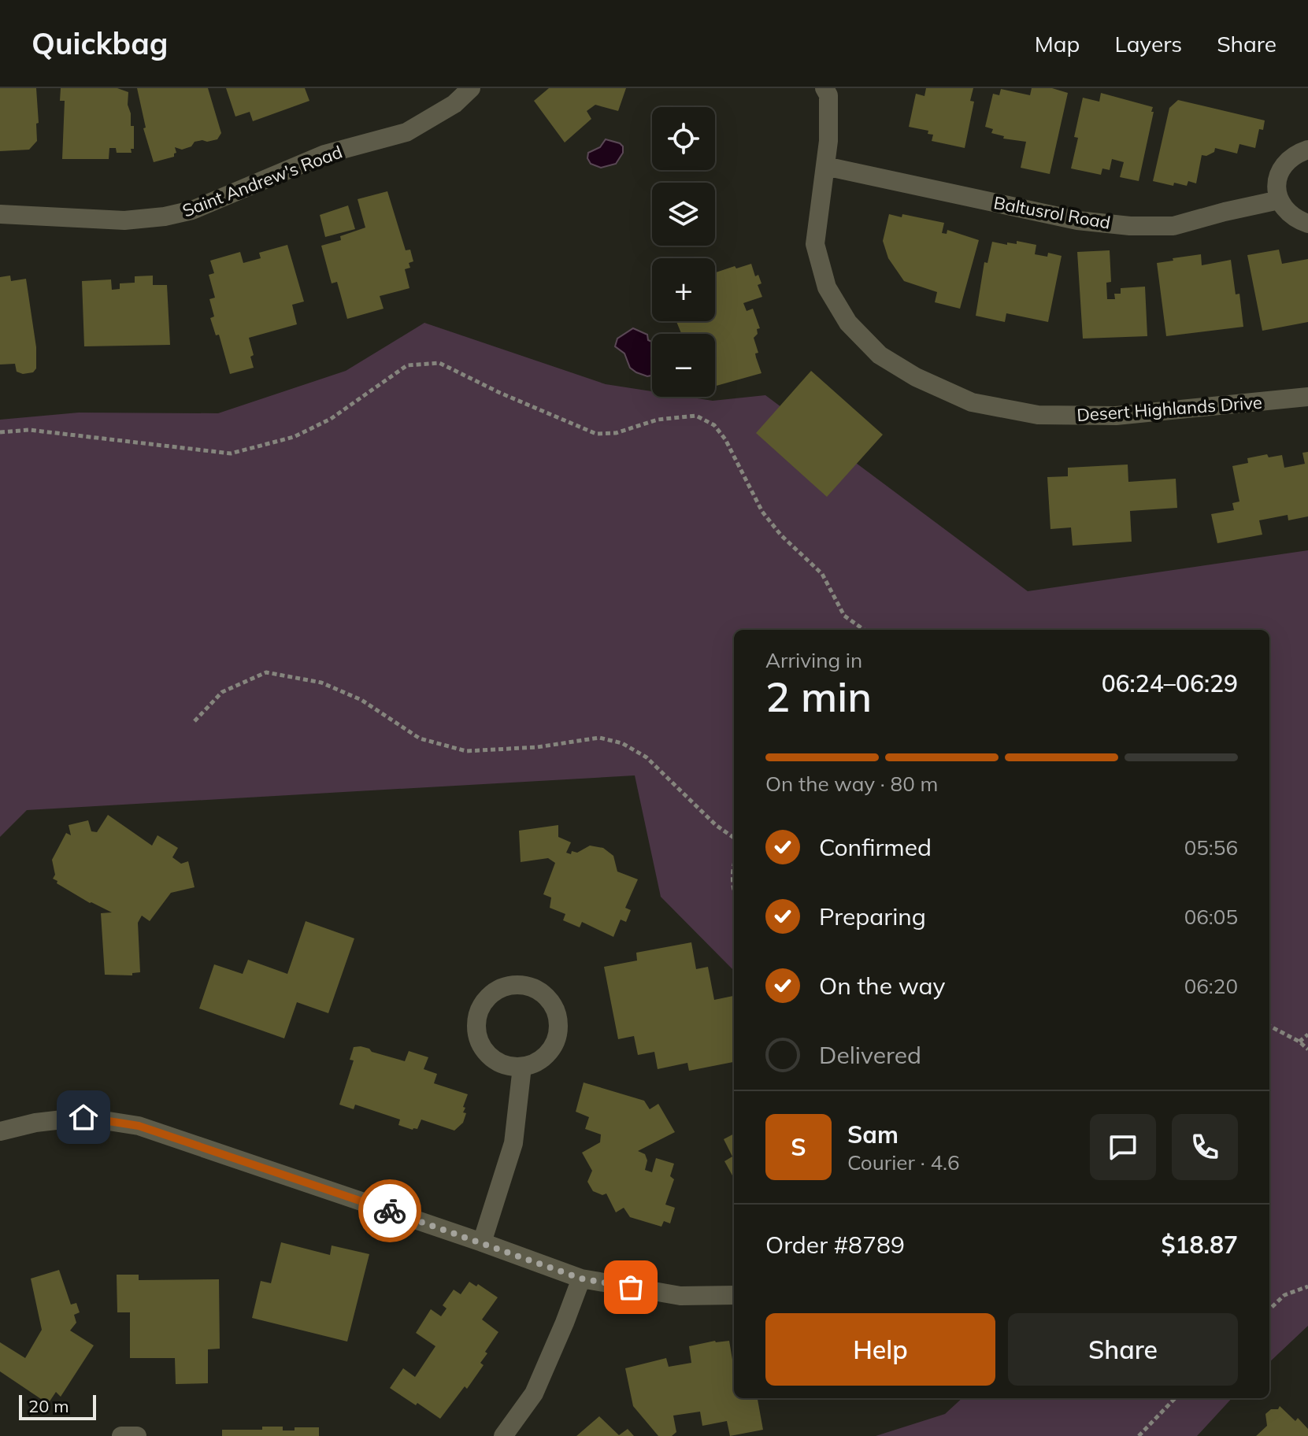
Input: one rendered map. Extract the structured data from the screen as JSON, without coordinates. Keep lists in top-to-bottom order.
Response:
{
  "streets": {
    "street": ["Saint Andrew's Road", "Baltusrol Road", "Desert Highlands Drive"]
  },
  "crossings": [
    ["Baltusrol Road", "Desert Highlands Drive"]
  ],
  "scale_bar": "20 m",
  "page": {
    "header": "Quickbag",
    "nav": ["Map", "Layers", "Share"],
    "map_buttons": ["+", "−"],
    "heading": ["2 min", "Arriving in", "06:24–06:29"],
    "panel": [
      "Sam",
      "Courier · 4.6",
      "Order #8789",
      "$18.87"
    ],
    "bar": "On the way · 80 m",
    "list": [
      ["Confirmed", "05:56"],
      ["Preparing", "06:05"],
      ["On the way", "06:20"],
      "Delivered"
    ],
    "round": "S",
    "buttons": ["Help", "Share"],
    "scale": "20 m"
  }
}
